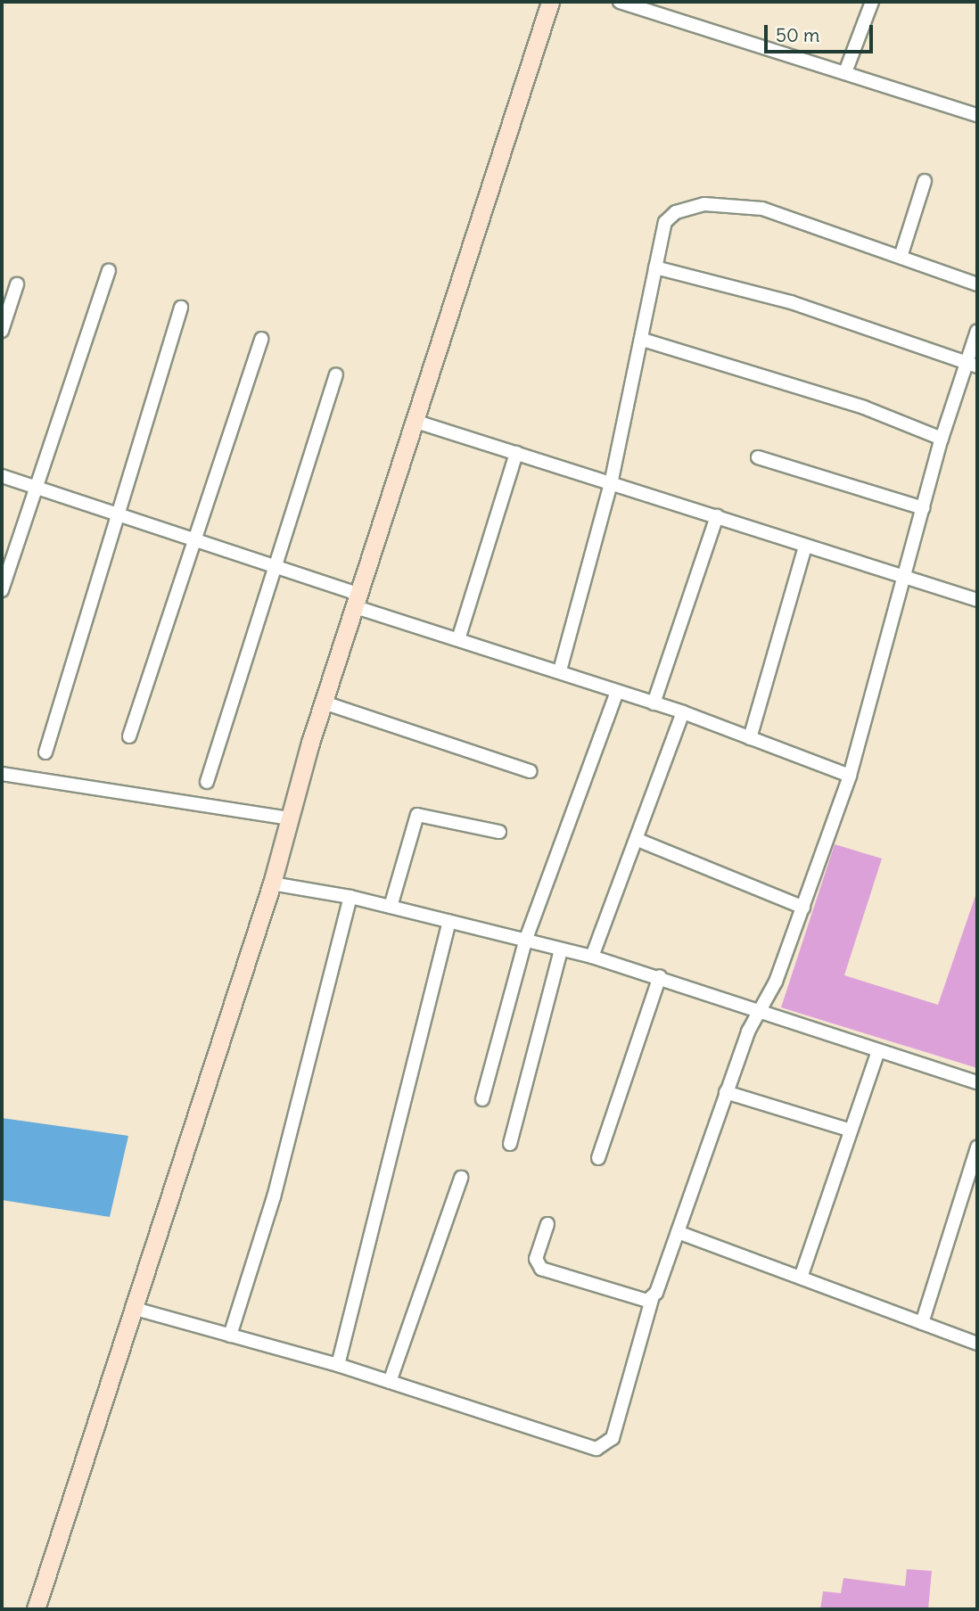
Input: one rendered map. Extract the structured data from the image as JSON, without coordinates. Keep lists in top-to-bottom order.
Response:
{
  "scale_bar": "50 m"
}
